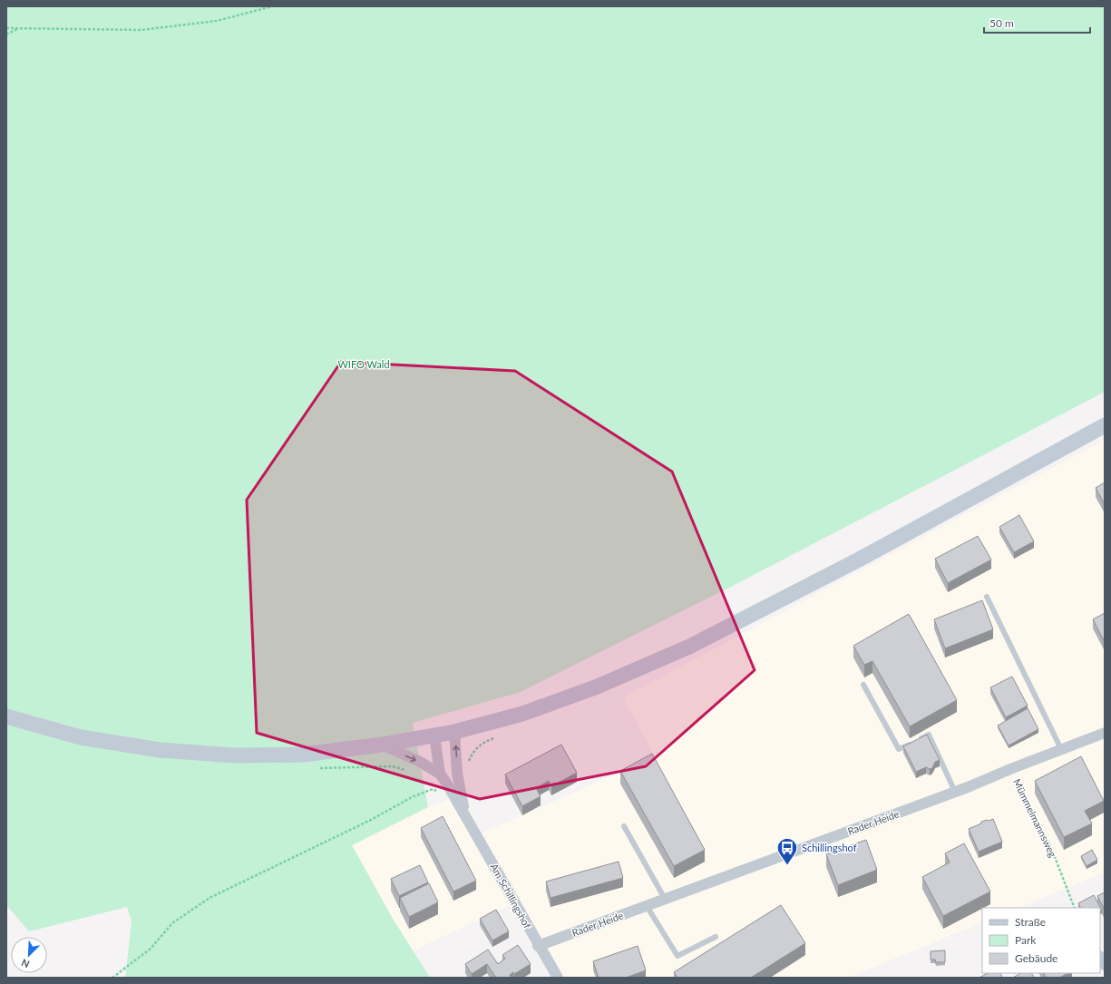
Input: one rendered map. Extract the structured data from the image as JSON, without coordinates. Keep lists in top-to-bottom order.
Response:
{
  "streets": {
    "street": ["Rader Heide", "Am Schillingshof"],
    "path": ["Mümmelmannsweg"]
  },
  "crossings": [
    ["Mümmelmannsweg", "Rader Heide"],
    ["Rader Heide", "Am Schillingshof"]
  ],
  "parks": ["WIFO Wald"],
  "places": {
    "bus stop": ["Schillingshof"]
  },
  "legend": ["Straße", "Park", "Gebäude"],
  "scale_bar": "50 m",
  "north": "bottom left"
}
